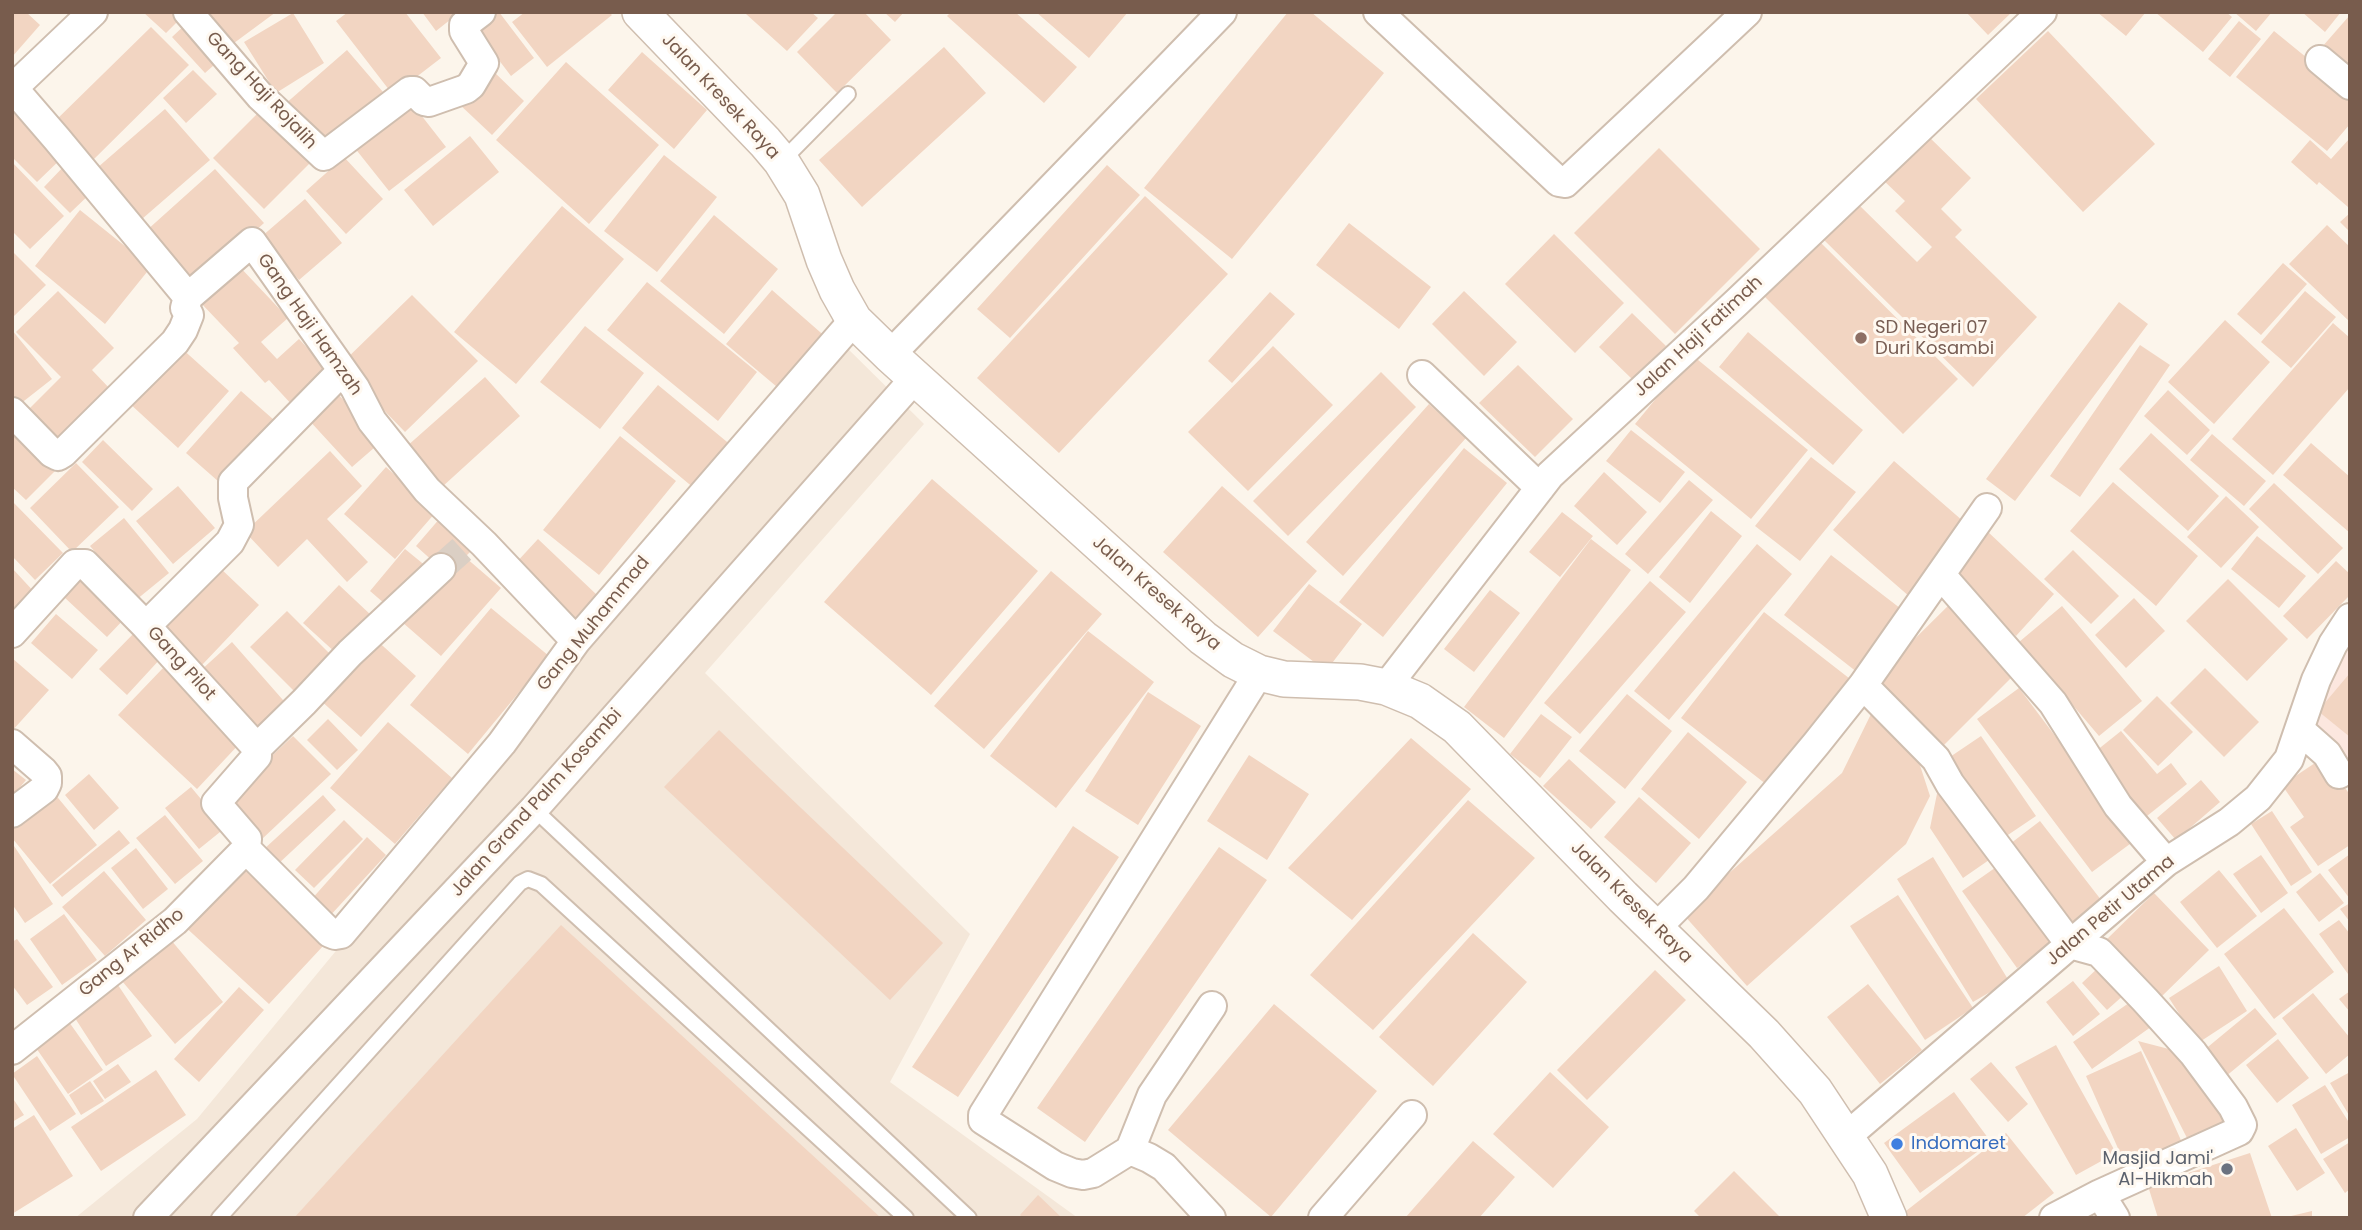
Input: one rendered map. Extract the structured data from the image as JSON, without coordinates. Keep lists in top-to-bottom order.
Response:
{
  "streets": {
    "street": [
      "Gang Haji Rojalih",
      "Jalan Kresek Raya",
      "Gang Haji Hamzah",
      "Jalan Haji Fatimah",
      "Gang Muhammad",
      "Gang Pilot",
      "Jalan Grand Palm Kosambi",
      "Jalan Petir Utama",
      "Gang Ar Ridho"
    ]
  },
  "crossings": [
    ["Jalan Kresek Raya", "Jalan Haji Fatimah"],
    ["Jalan Kresek Raya", "Gang Muhammad"],
    ["Jalan Kresek Raya", "Jalan Grand Palm Kosambi"],
    ["Jalan Kresek Raya", "Jalan Petir Utama"],
    ["Gang Haji Hamzah", "Gang Muhammad"],
    ["Gang Muhammad", "Gang Ar Ridho"]
  ],
  "places": ["SD Negeri 07 Duri Kosambi", "Indomaret", "Masjid Jami' Al-Hikmah"]
}
